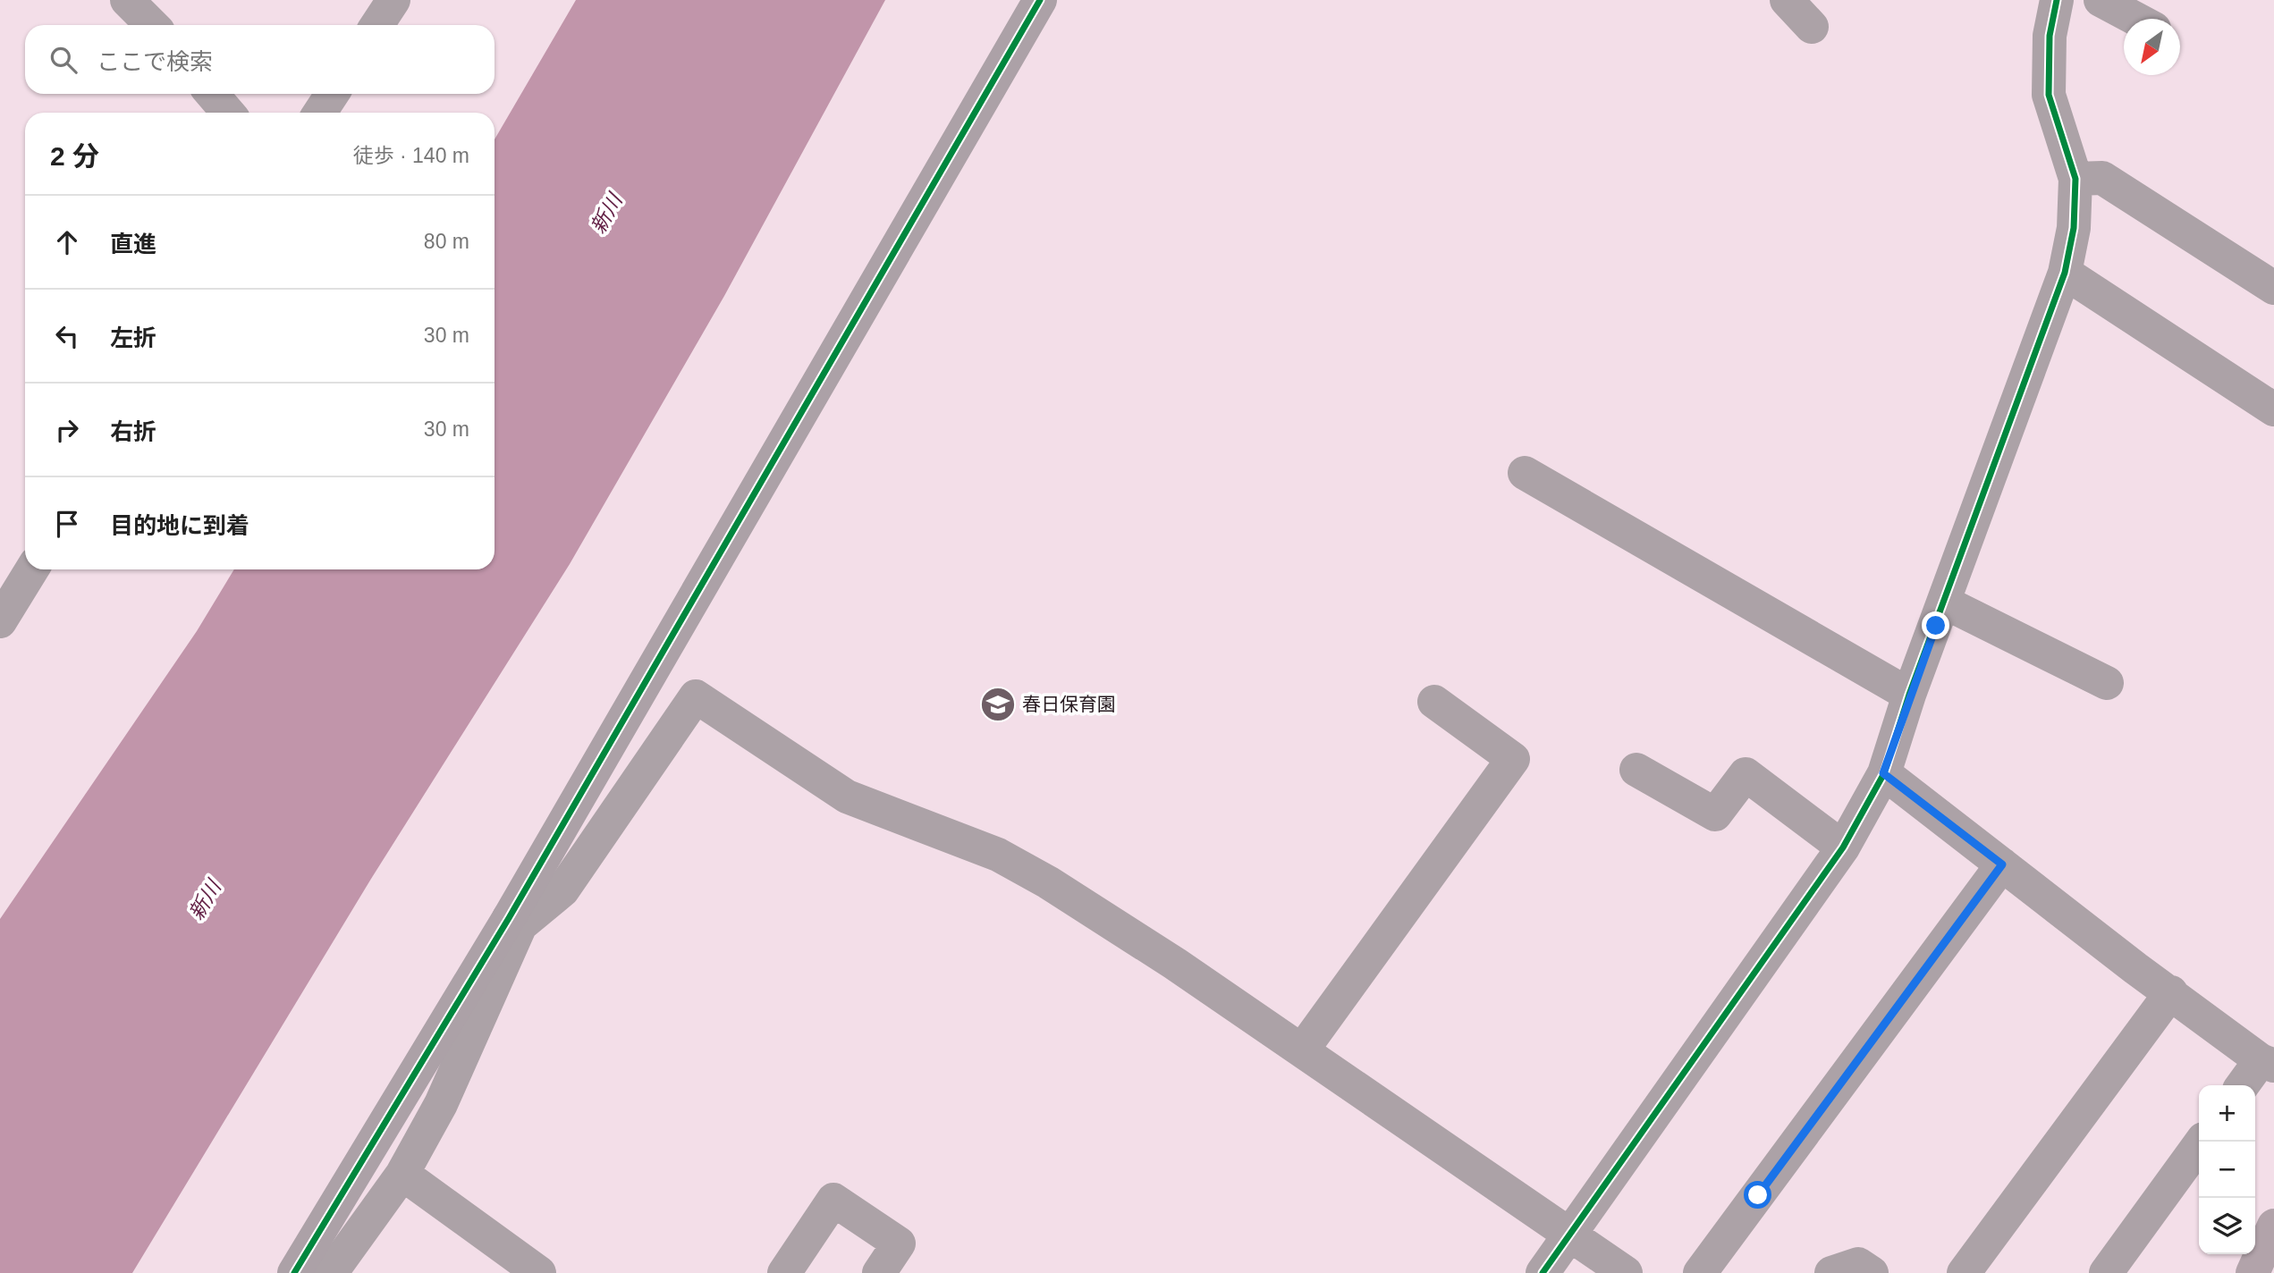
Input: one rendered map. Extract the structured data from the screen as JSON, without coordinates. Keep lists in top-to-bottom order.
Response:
{
  "water": ["新川"],
  "places": {
    "school or university": ["春日保育園"]
  },
  "north": "bottom left",
  "page": {
    "search": "ここで検索",
    "heading": ["2 分", "徒歩 · 140 m"],
    "list": [
      ["直進", "80 m"],
      ["左折", "30 m"],
      ["右折", "30 m"],
      "目的地に到着"
    ],
    "map_buttons": ["+", "−"]
  }
}
